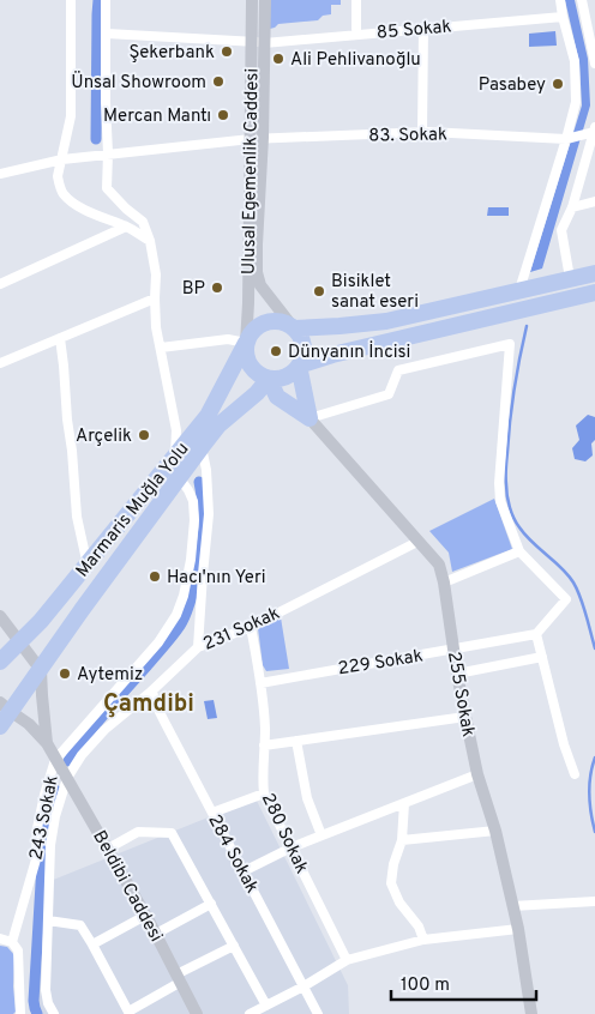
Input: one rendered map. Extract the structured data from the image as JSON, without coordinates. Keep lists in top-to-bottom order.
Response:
{
  "streets": {
    "highway": ["Marmaris Muğla Yolu"],
    "street": [
      "85 Sokak",
      "83. Sokak",
      "Ulusal Egemenlik Caddesi",
      "231 Sokak",
      "229 Sokak",
      "255 Sokak",
      "243 Sokak",
      "280 Sokak",
      "284 Sokak",
      "Beldibi Caddesi"
    ]
  },
  "crossings": [
    ["85 Sokak", "Ulusal Egemenlik Caddesi"],
    ["83. Sokak", "Ulusal Egemenlik Caddesi"],
    ["Ulusal Egemenlik Caddesi", "Marmaris Muğla Yolu"],
    ["231 Sokak", "255 Sokak"],
    ["231 Sokak", "280 Sokak"],
    ["231 Sokak", "284 Sokak"],
    ["231 Sokak", "Beldibi Caddesi"],
    ["229 Sokak", "255 Sokak"],
    ["229 Sokak", "280 Sokak"],
    ["243 Sokak", "Beldibi Caddesi"]
  ],
  "districts": ["Çamdibi"],
  "places": [
    "Şekerbank",
    "Ali Pehlivanoğlu",
    "Ünsal Showroom",
    "Pasabey",
    "Mercan Mantı",
    "BP",
    "Bisiklet sanat eseri",
    "Dünyanın İncisi",
    "Arçelik",
    "Hacı'nın Yeri",
    "Aytemiz"
  ],
  "scale_bar": "100 m"
}
